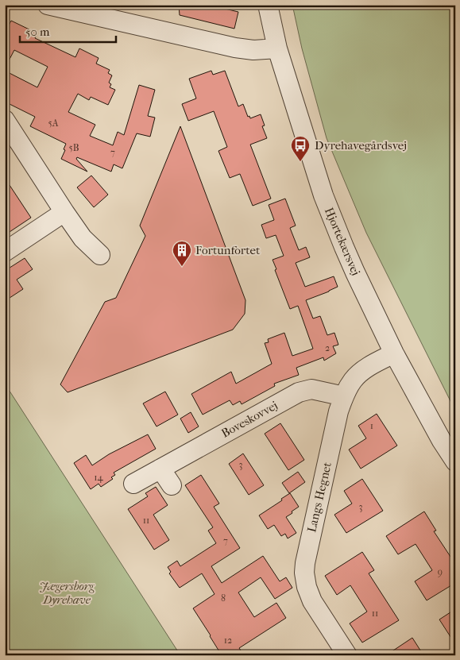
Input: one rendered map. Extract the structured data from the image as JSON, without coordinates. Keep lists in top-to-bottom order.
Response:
{
  "streets": {
    "street": ["Hjortekærsvej", "Boveskovvej", "Langs Hegnet"]
  },
  "crossings": [
    ["Hjortekærsvej", "Langs Hegnet"],
    ["Boveskovvej", "Langs Hegnet"]
  ],
  "parks": ["Jægersborg Dyrehave"],
  "places": {
    "bus stop": ["Dyrehavegårdsvej"],
    "building": ["Fortunfortet"]
  },
  "house_numbers": [
    "5A",
    "5B",
    "7",
    "2",
    "1",
    "3",
    "14",
    "3",
    "11",
    "7",
    "9",
    "8",
    "11",
    "12"
  ],
  "scale_bar": "50 m"
}
